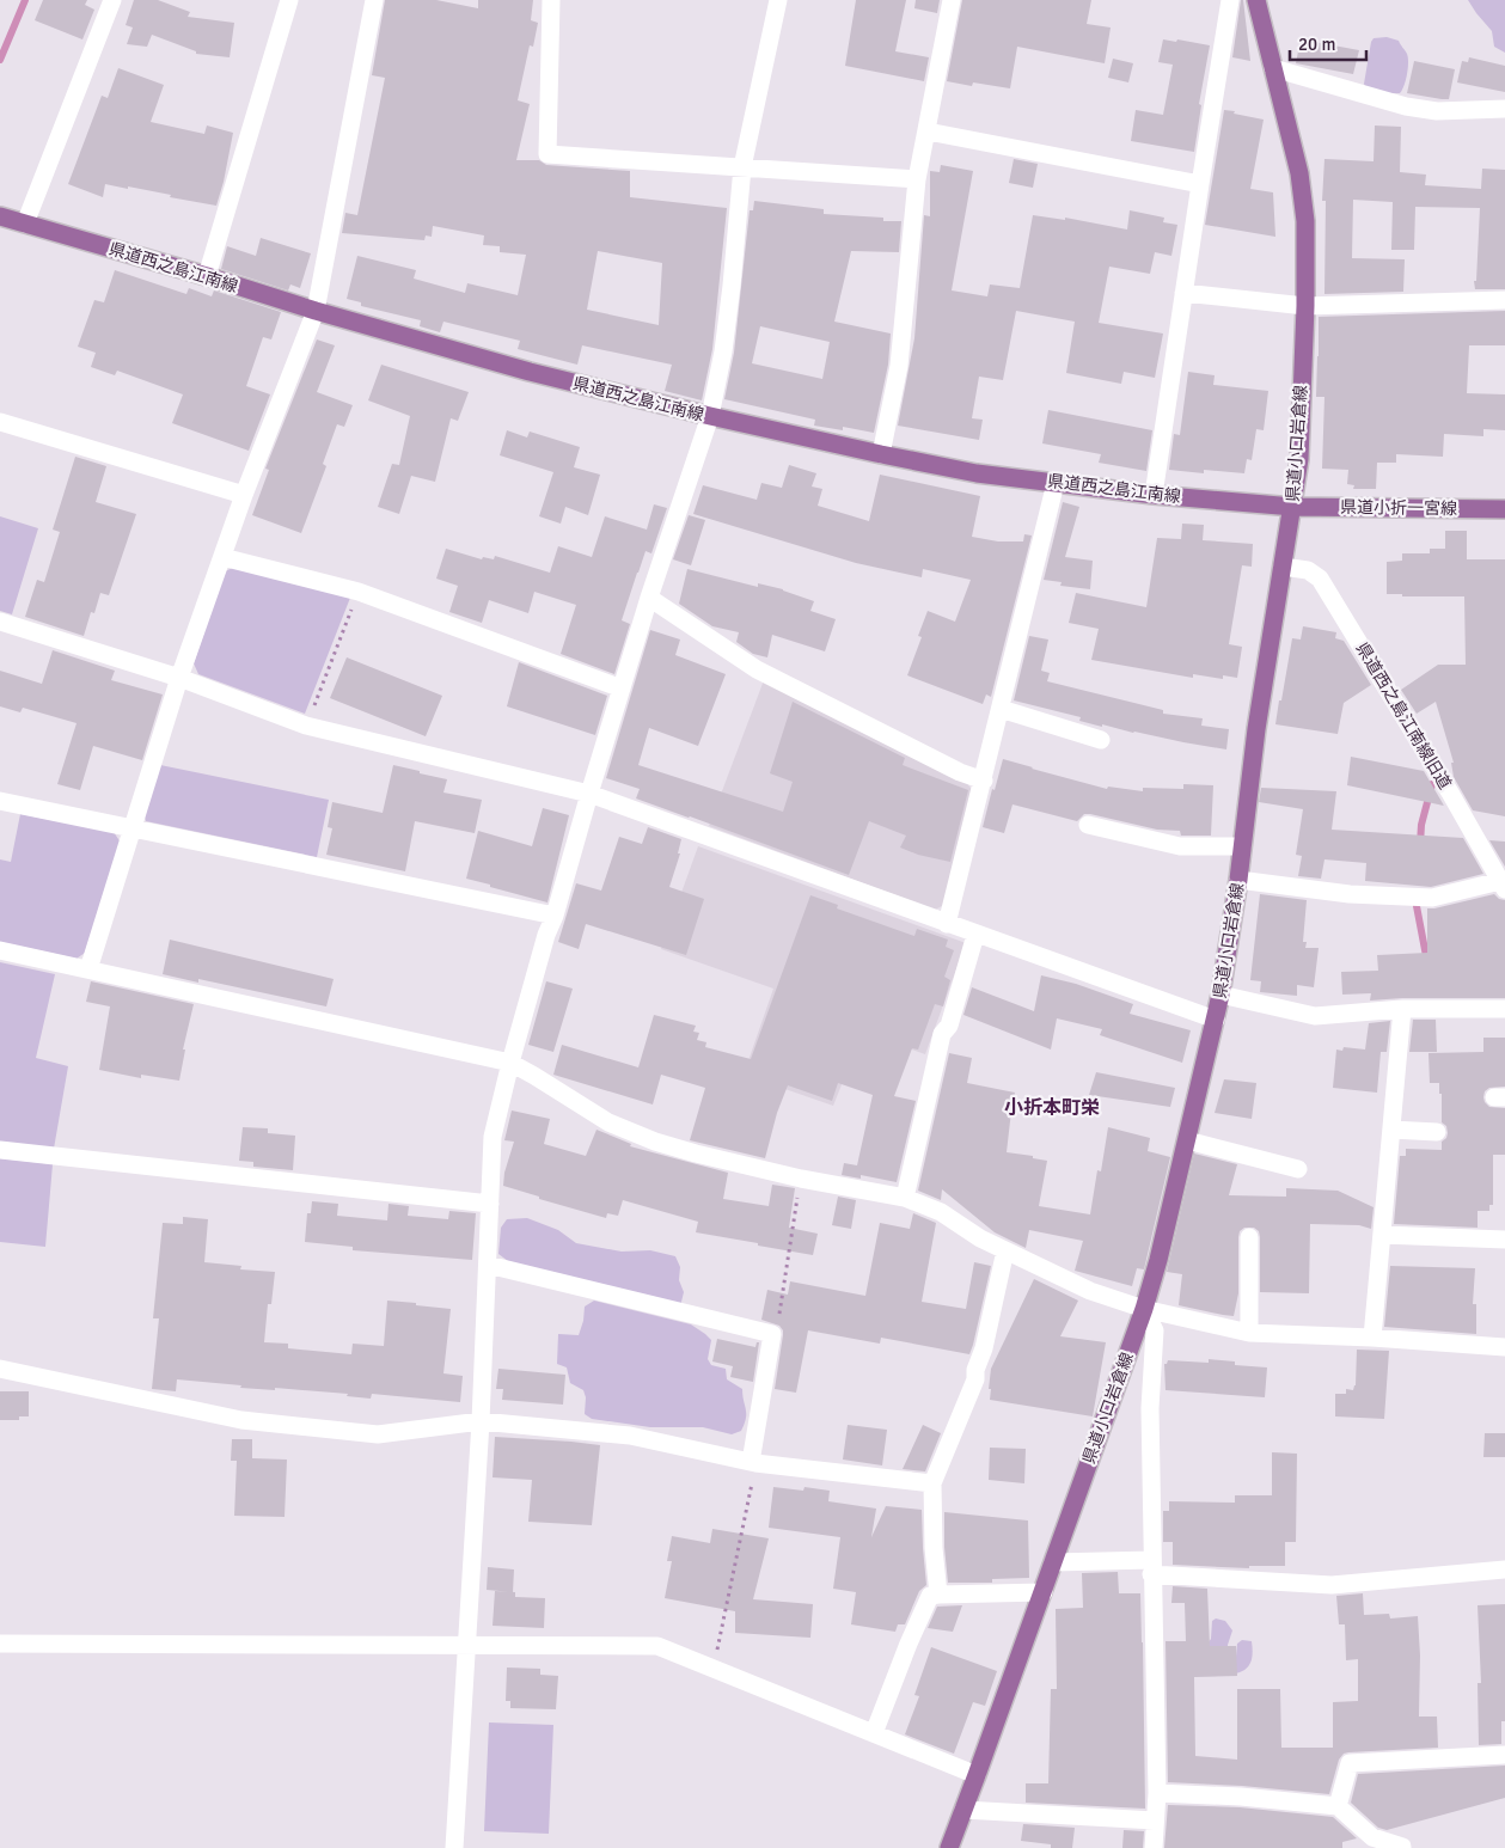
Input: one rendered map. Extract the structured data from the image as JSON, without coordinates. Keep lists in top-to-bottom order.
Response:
{
  "streets": {
    "main road": ["県道西之島江南線", "県道小口岩倉線", "県道小折一宮線"],
    "street": ["県道西之島江南線旧道"]
  },
  "crossings": [
    ["県道西之島江南線", "県道小口岩倉線"],
    ["県道西之島江南線", "県道小折一宮線"],
    ["県道小口岩倉線", "県道小折一宮線"],
    ["県道小口岩倉線", "県道西之島江南線旧道"]
  ],
  "districts": ["小折本町栄"],
  "scale_bar": "20 m"
}
